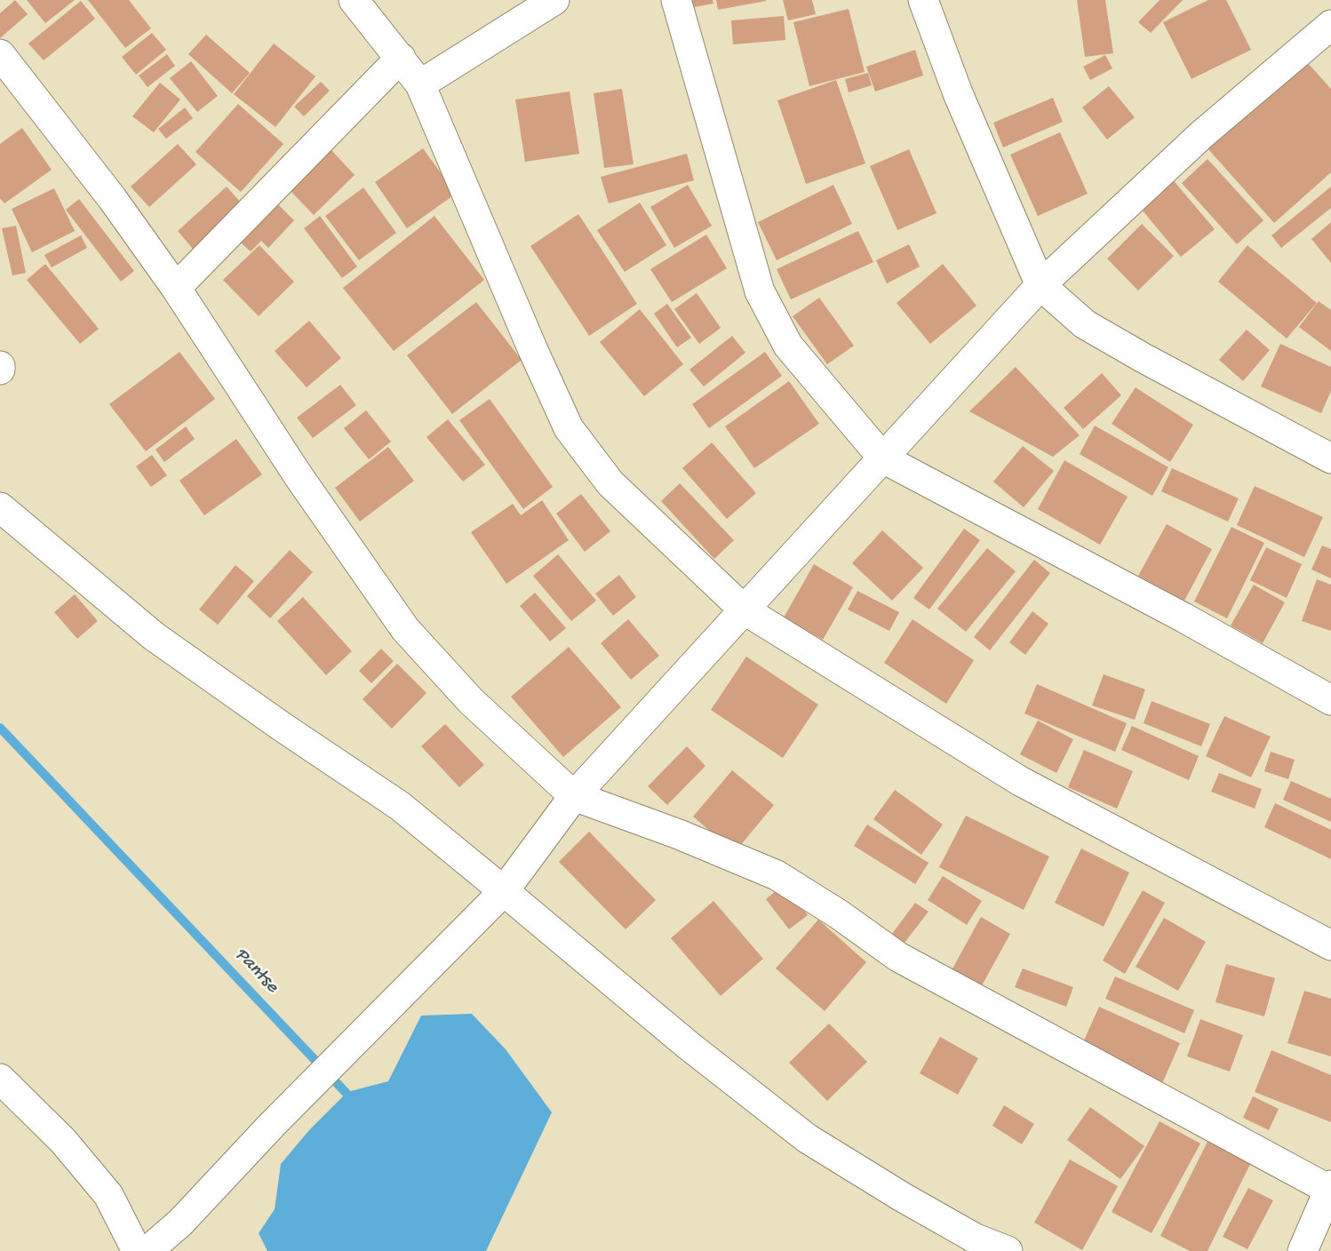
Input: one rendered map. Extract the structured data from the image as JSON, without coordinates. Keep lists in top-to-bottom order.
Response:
{
  "water": ["Pantse"]
}
